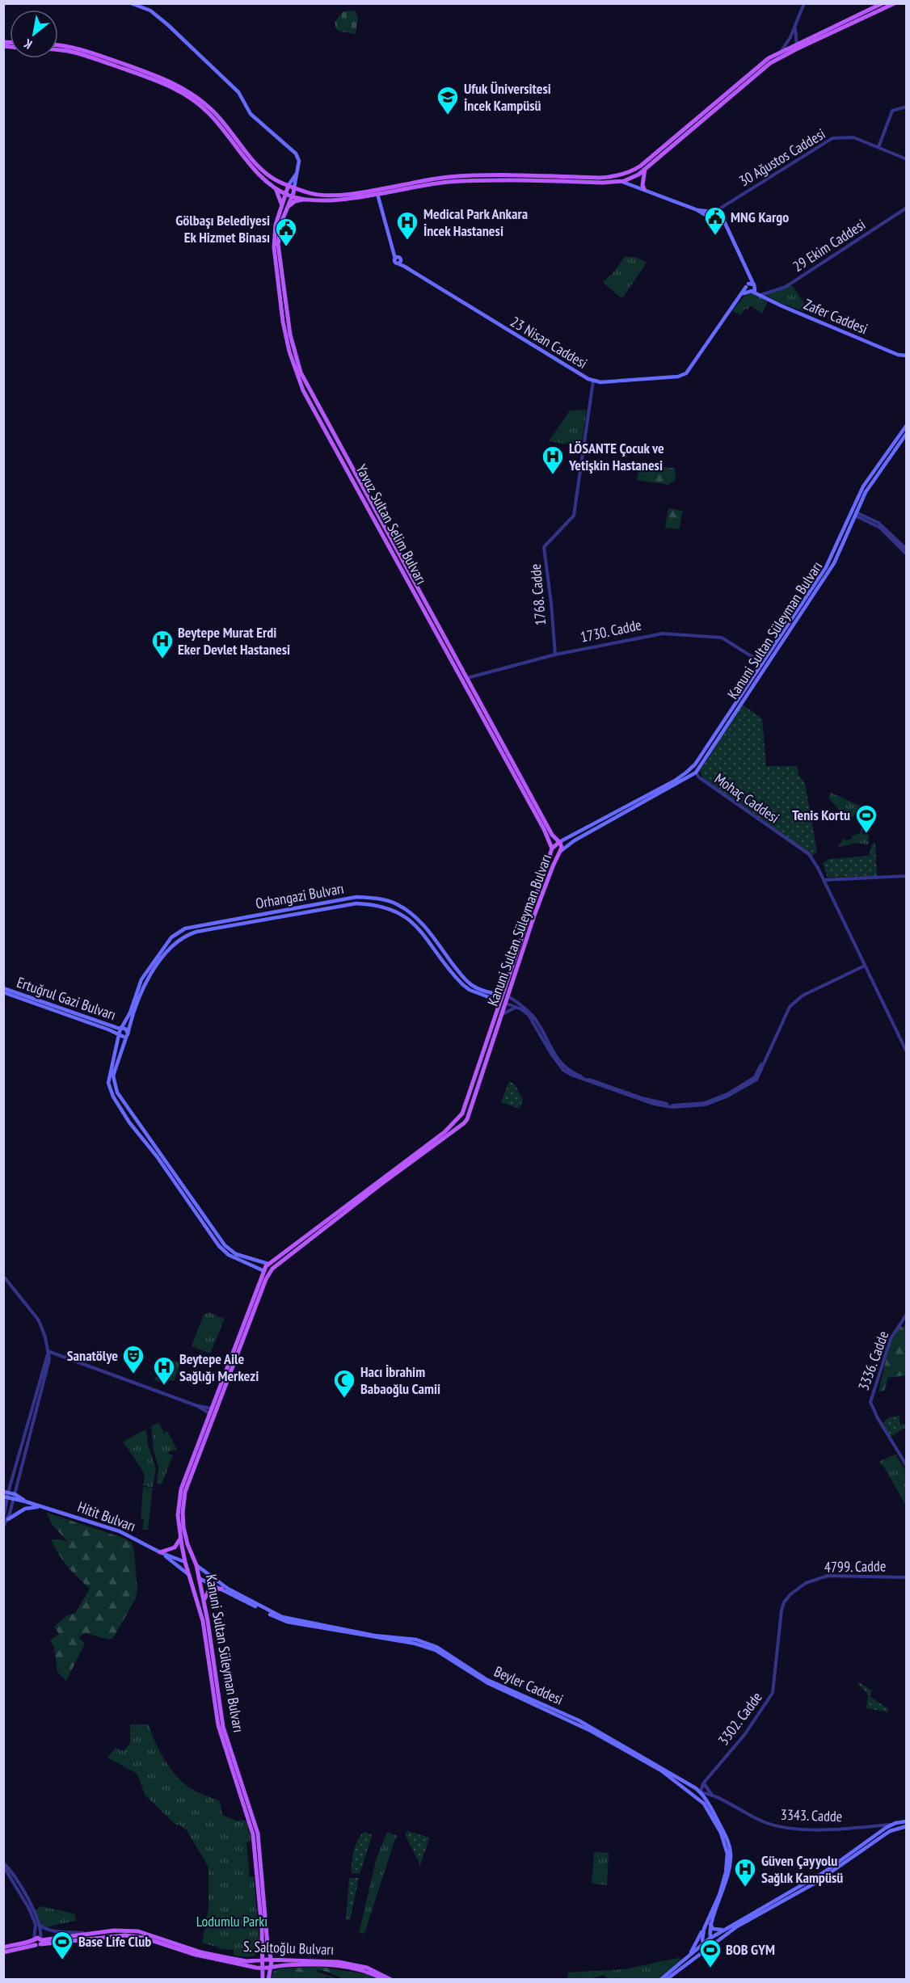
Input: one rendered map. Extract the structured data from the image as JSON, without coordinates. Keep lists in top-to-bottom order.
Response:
{
  "streets": {
    "main road": [
      "Zafer Caddesi",
      "23 Nisan Caddesi",
      "Yavuz Sultan Selim Bulvarı",
      "Kanuni Sultan Süleyman Bulvarı",
      "1730. Cadde",
      "Orhangazi Bulvarı",
      "Ertuğrul Gazi Bulvarı",
      "Hitit Bulvarı",
      "Beyler Caddesi",
      "S. Saltoğlu Bulvarı"
    ],
    "street": [
      "30 Ağustos Caddesi",
      "29 Ekim Caddesi",
      "1768. Cadde",
      "Mohaç Caddesi",
      "3336. Cadde",
      "4799. Cadde",
      "3302. Cadde",
      "3343. Cadde"
    ]
  },
  "crossings": [
    ["29 Ekim Caddesi", "Zafer Caddesi"],
    ["23 Nisan Caddesi", "1768. Cadde"],
    ["Yavuz Sultan Selim Bulvarı", "Kanuni Sultan Süleyman Bulvarı"],
    ["Yavuz Sultan Selim Bulvarı", "1730. Cadde"],
    ["1768. Cadde", "1730. Cadde"],
    ["Kanuni Sultan Süleyman Bulvarı", "1730. Cadde"],
    ["Kanuni Sultan Süleyman Bulvarı", "Mohaç Caddesi"],
    ["Kanuni Sultan Süleyman Bulvarı", "Orhangazi Bulvarı"],
    ["Kanuni Sultan Süleyman Bulvarı", "Hitit Bulvarı"],
    ["Kanuni Sultan Süleyman Bulvarı", "Beyler Caddesi"],
    ["Kanuni Sultan Süleyman Bulvarı", "S. Saltoğlu Bulvarı"],
    ["Orhangazi Bulvarı", "Ertuğrul Gazi Bulvarı"],
    ["4799. Cadde", "3302. Cadde"],
    ["Beyler Caddesi", "3302. Cadde"],
    ["Beyler Caddesi", "3343. Cadde"],
    ["3302. Cadde", "3343. Cadde"]
  ],
  "parks": ["Lodumlu Parkı"],
  "places": {
    "school or university": ["Ufuk Üniversitesi İncek Kampüsü"],
    "public building": ["MNG Kargo", "Gölbaşı Belediyesi Ek Hizmet Binası"],
    "hospital": [
      "Medical Park Ankara İncek Hastanesi",
      "LÖSANTE Çocuk ve Yetişkin Hastanesi",
      "Beytepe Murat Erdi Eker Devlet Hastanesi",
      "Beytepe Aile Sağlığı Merkezi",
      "Güven Çayyolu Sağlık Kampüsü"
    ],
    "sports": ["Tenis Kortu", "Base Life Club", "BOB GYM"],
    "theatre": ["Sanatölye"],
    "mosque": ["Hacı İbrahim Babaoğlu Camii"]
  },
  "north": "bottom left"
}
